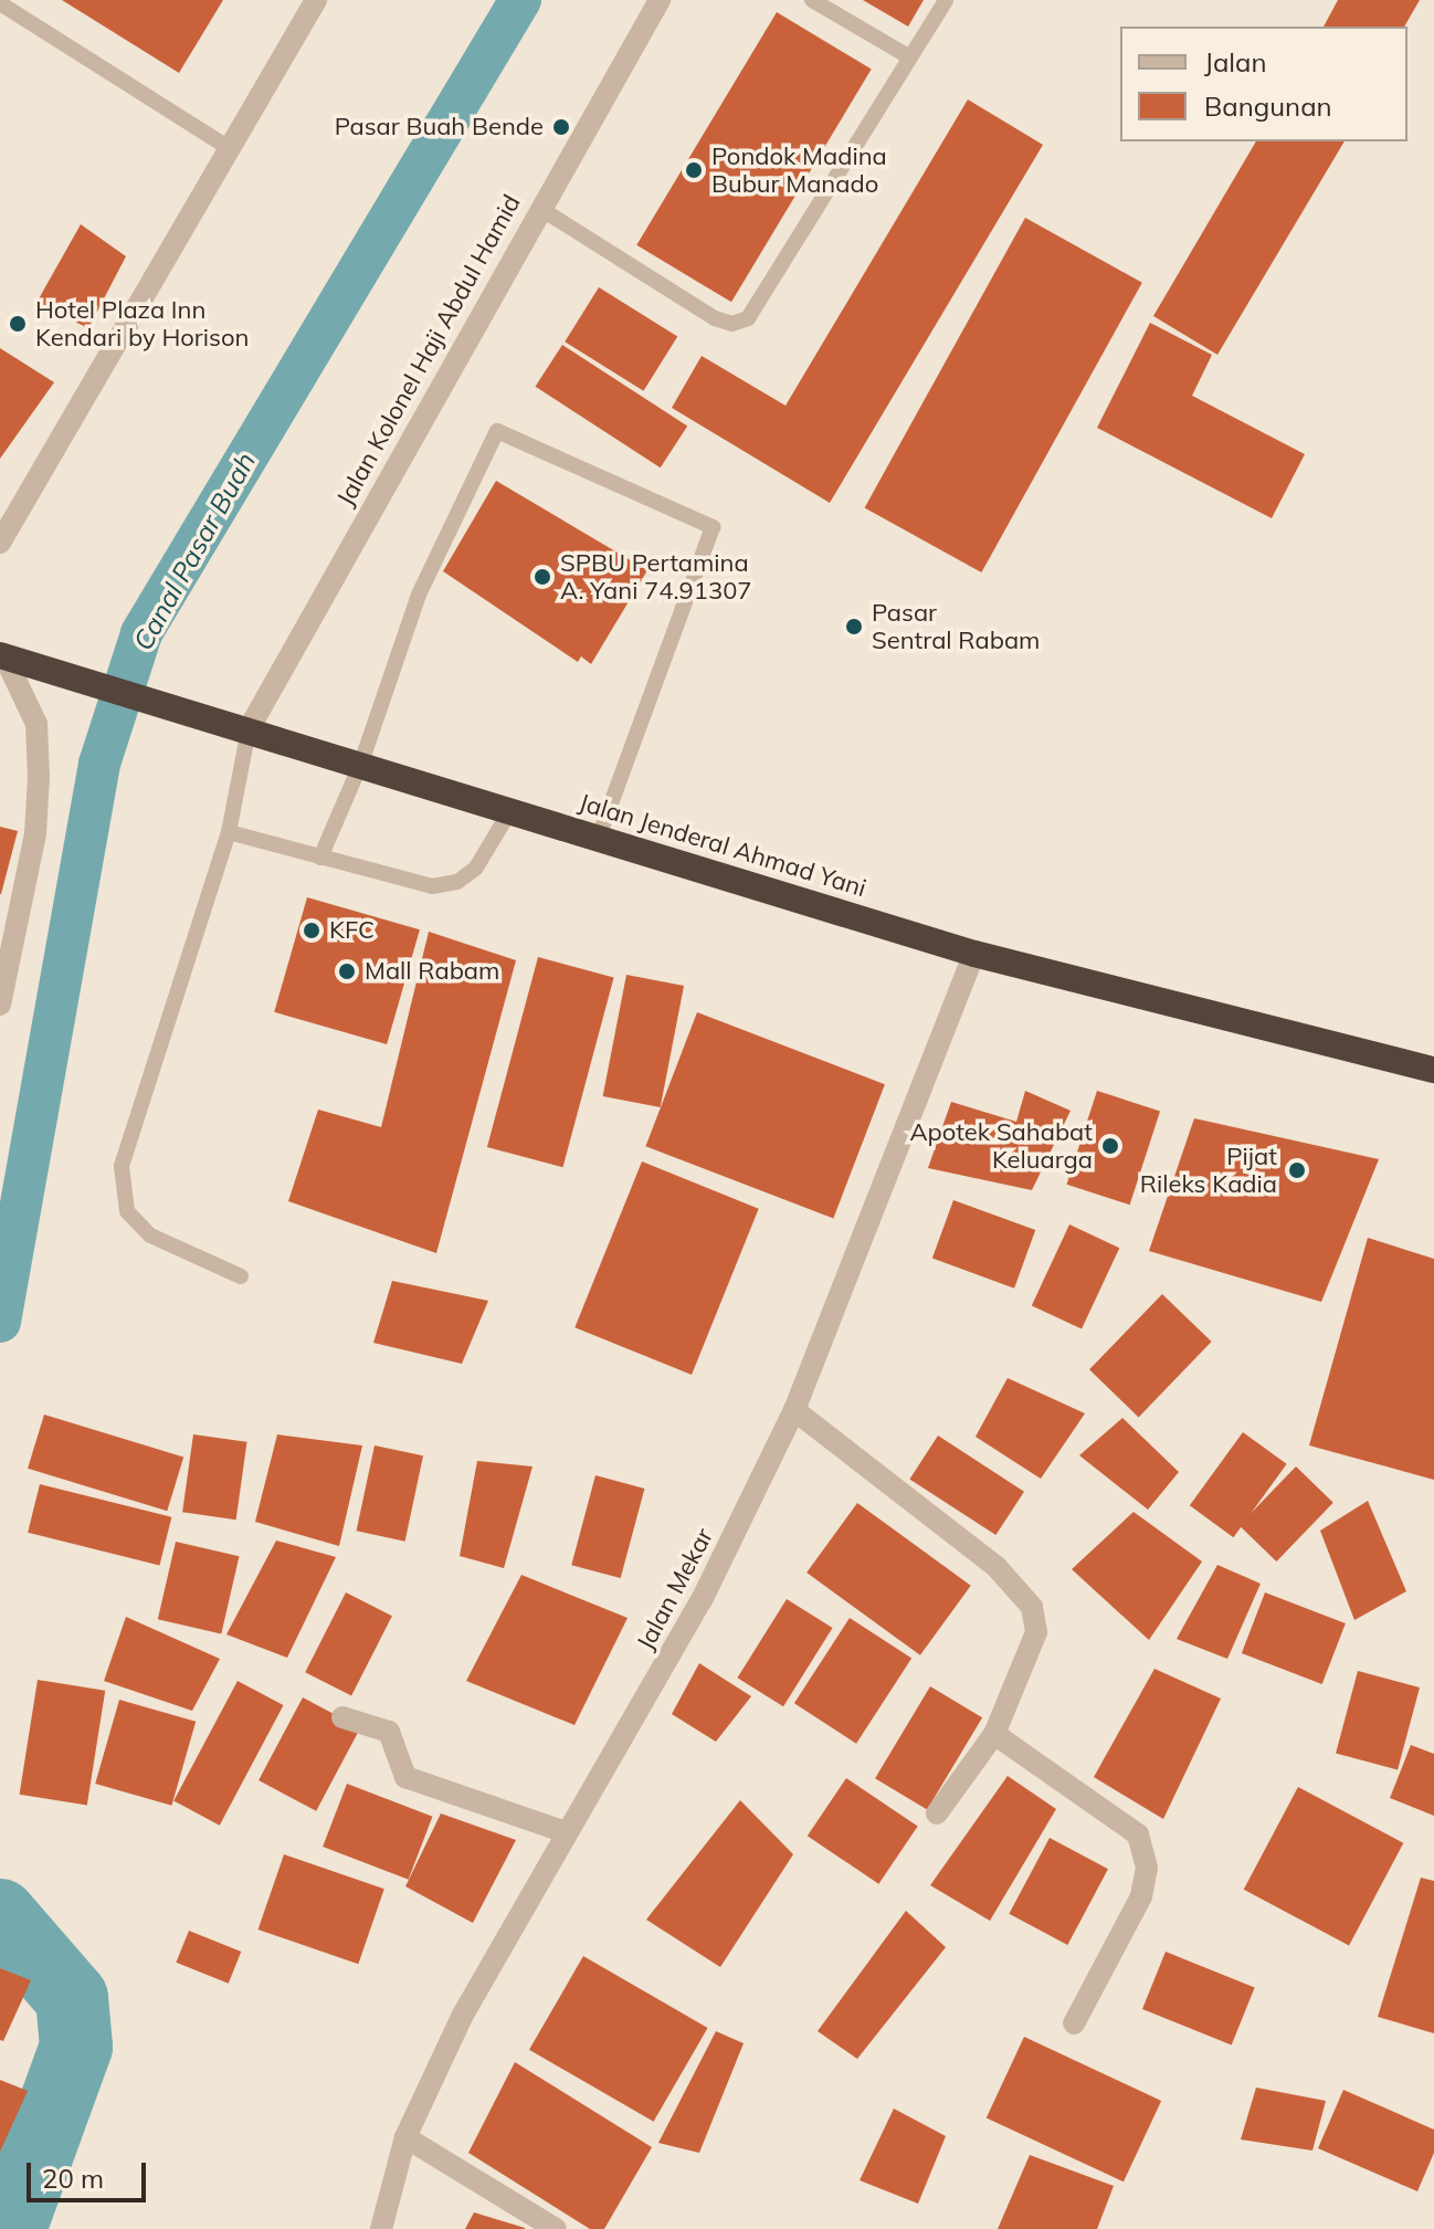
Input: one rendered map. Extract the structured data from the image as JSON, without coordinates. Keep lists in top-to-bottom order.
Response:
{
  "streets": {
    "highway": ["Jalan Jenderal Ahmad Yani"],
    "street": ["Jalan Kolonel Haji Abdul Hamid", "Jalan Mekar"]
  },
  "crossings": [
    ["Jalan Kolonel Haji Abdul Hamid", "Jalan Jenderal Ahmad Yani"],
    ["Jalan Jenderal Ahmad Yani", "Jalan Mekar"]
  ],
  "water": ["Canal Pasar Buah"],
  "places": [
    "Pasar Buah Bende",
    "Pondok Madina Bubur Manado",
    "Hotel Plaza Inn Kendari by Horison",
    "SPBU Pertamina A. Yani 74.91307",
    "Pasar Sentral Rabam",
    "KFC",
    "Mall Rabam",
    "Apotek Sahabat Keluarga",
    "Pijat Rileks Kadia"
  ],
  "legend": ["Jalan", "Bangunan"],
  "scale_bar": "20 m"
}
